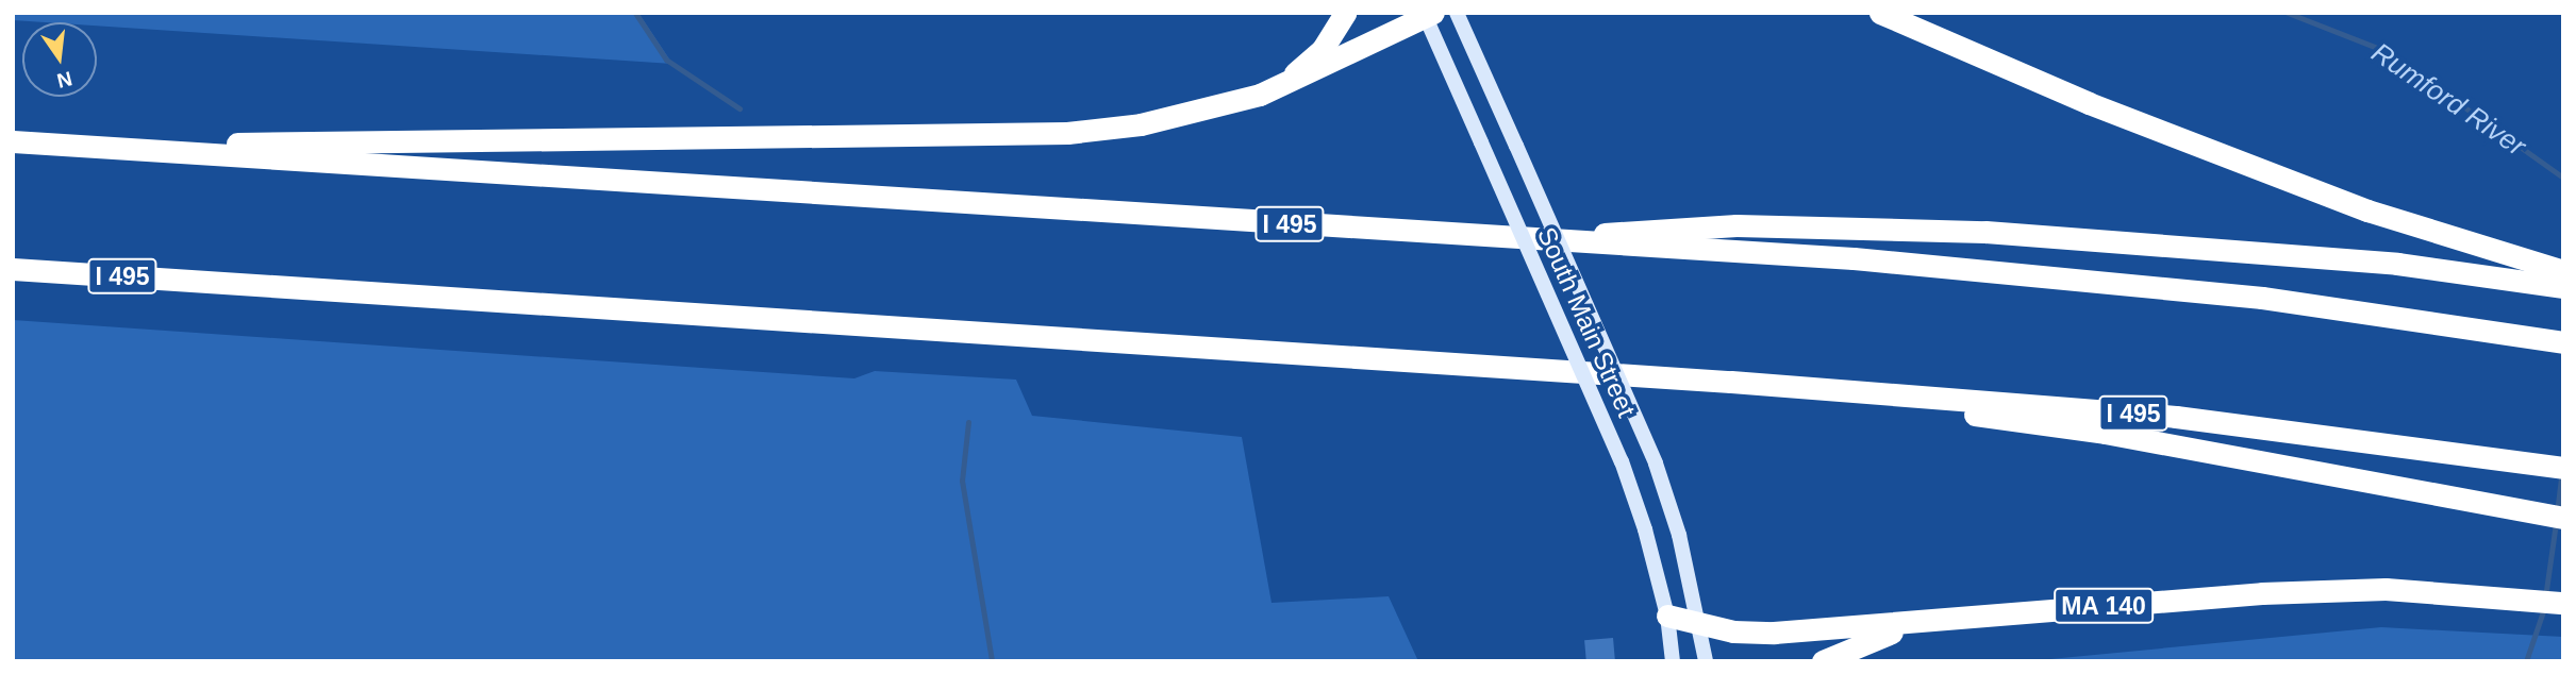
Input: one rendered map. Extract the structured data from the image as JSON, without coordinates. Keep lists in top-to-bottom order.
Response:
{
  "streets": {
    "highway": ["I 495", "MA 140"],
    "main road": ["South Main Street"]
  },
  "crossings": [
    ["South Main Street", "MA 140"]
  ],
  "water": ["Rumford River"],
  "north": "bottom"
}
